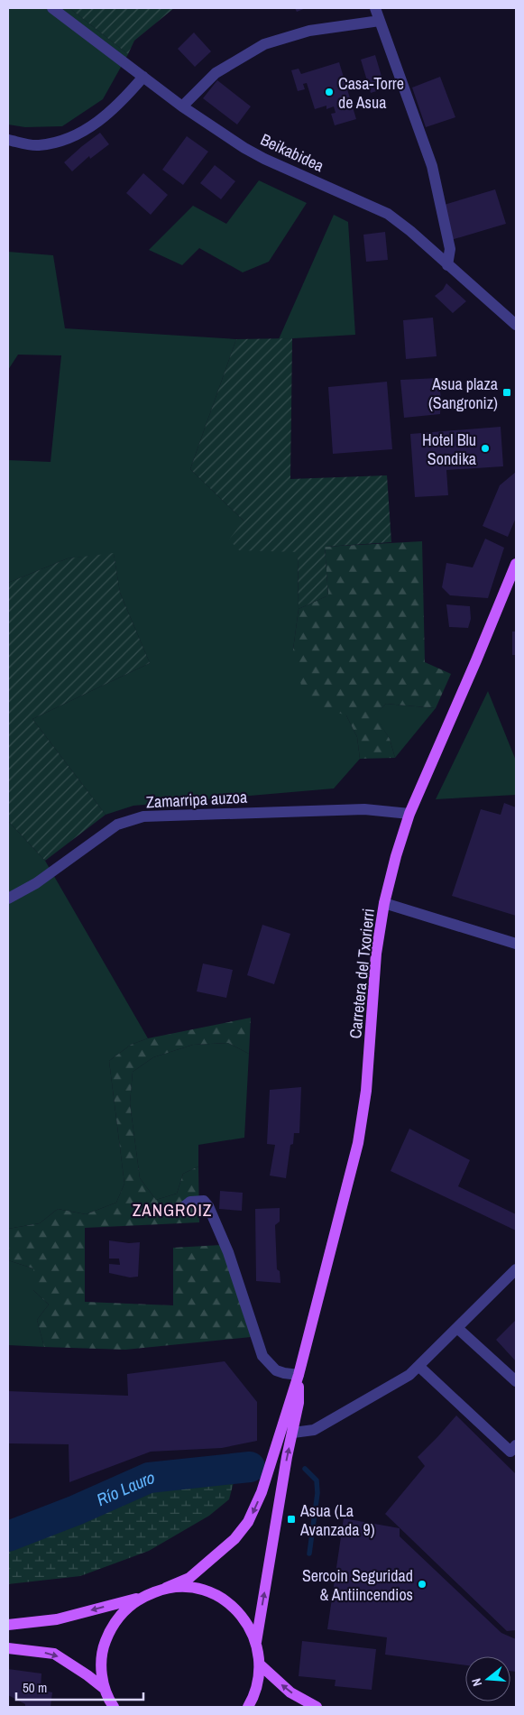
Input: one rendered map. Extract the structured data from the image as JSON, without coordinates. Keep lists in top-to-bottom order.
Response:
{
  "streets": {
    "main road": ["Carretera del Txorierri"],
    "street": ["Beikabidea", "Zamarripa auzoa"]
  },
  "crossings": [
    ["Zamarripa auzoa", "Carretera del Txorierri"]
  ],
  "districts": ["ZANGROIZ"],
  "water": ["Río Lauro"],
  "places": {
    "other": ["Casa-Torre de Asua", "Hotel Blu Sondika", "Sercoin Seguridad & Antiincendios"],
    "transit": ["Asua plaza (Sangroniz)", "Asua (La Avanzada 9)"]
  },
  "scale_bar": "50 m",
  "north": "left"
}
